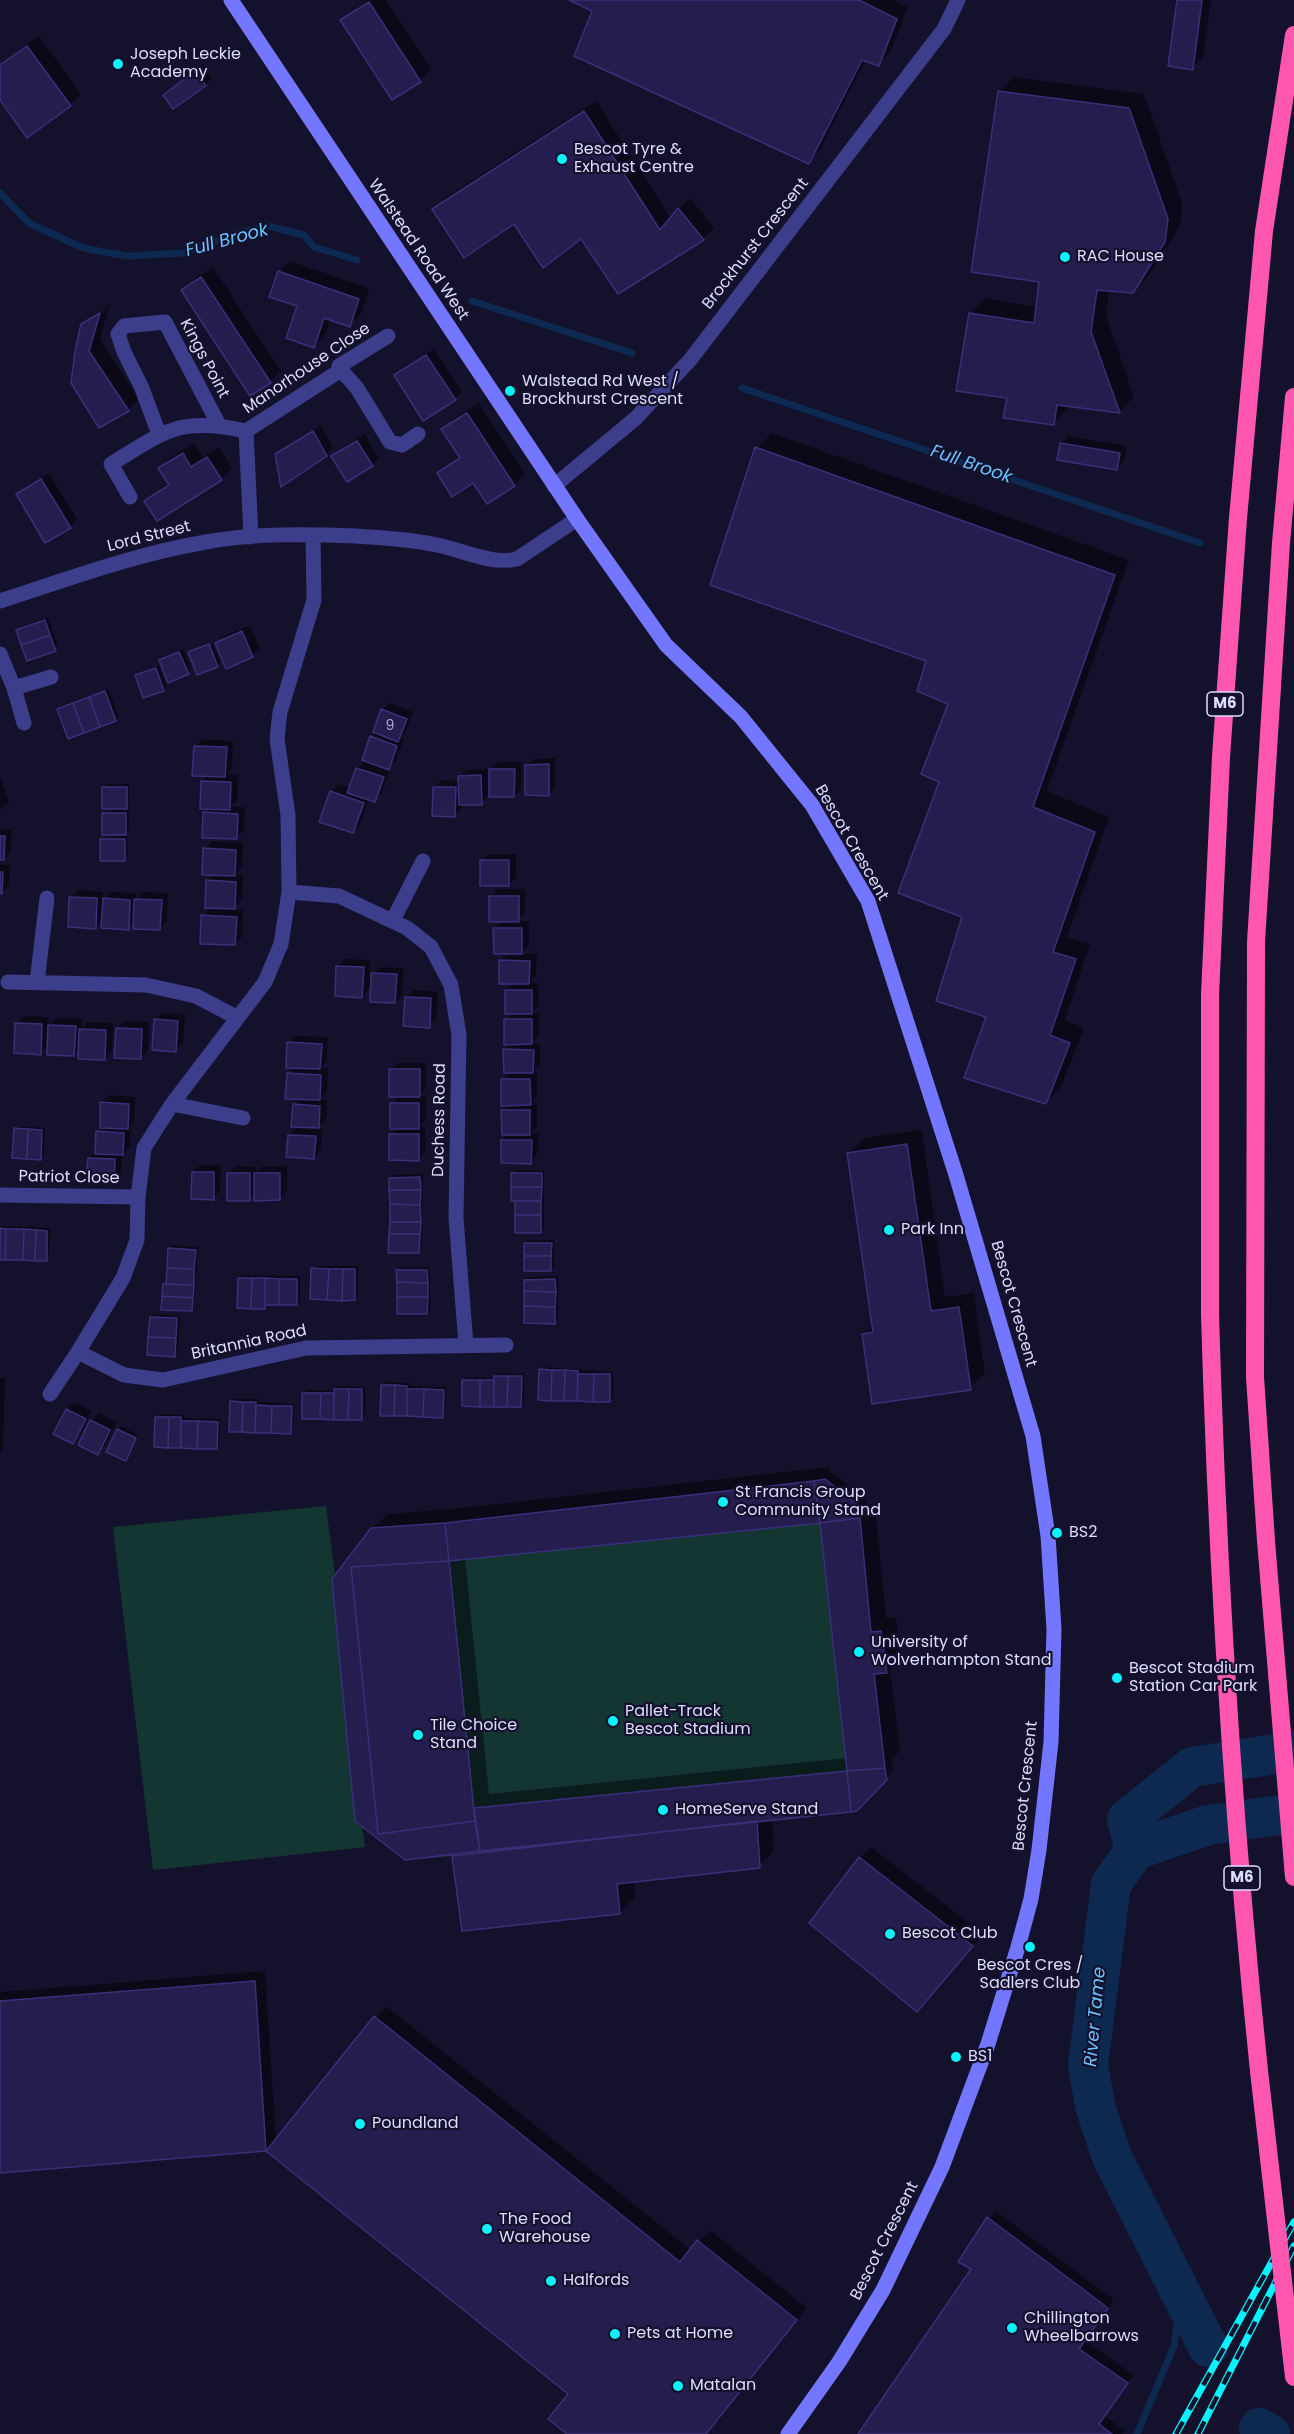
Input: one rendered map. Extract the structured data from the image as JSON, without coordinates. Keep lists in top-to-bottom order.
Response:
{
  "streets": {
    "highway": ["M6"],
    "street": [
      "Brockhurst Crescent",
      "Walstead Road West",
      "Kings Point",
      "Manorhouse Close",
      "Lord Street",
      "Bescot Crescent",
      "Duchess Road",
      "Patriot Close",
      "Britannia Road"
    ]
  },
  "crossings": [
    ["Brockhurst Crescent", "Walstead Road West"],
    ["Walstead Road West", "Bescot Crescent"],
    ["Kings Point", "Manorhouse Close"],
    ["Duchess Road", "Britannia Road"]
  ],
  "water": ["Full Brook", "River Tame"],
  "places": [
    "Joseph Leckie Academy",
    "Bescot Tyre & Exhaust Centre",
    "RAC House",
    "Walstead Rd West / Brockhurst Crescent",
    "Park Inn",
    "St Francis Group Community Stand",
    "BS2",
    "University of Wolverhampton Stand",
    "Bescot Stadium Station Car Park",
    "Pallet-Track Bescot Stadium",
    "Tile Choice Stand",
    "HomeServe Stand",
    "Bescot Club",
    "Bescot Cres / Sadlers Club",
    "BS1",
    "Poundland",
    "The Food Warehouse",
    "Halfords",
    "Chillington Wheelbarrows",
    "Pets at Home",
    "Matalan"
  ],
  "house_numbers": ["9"]
}
